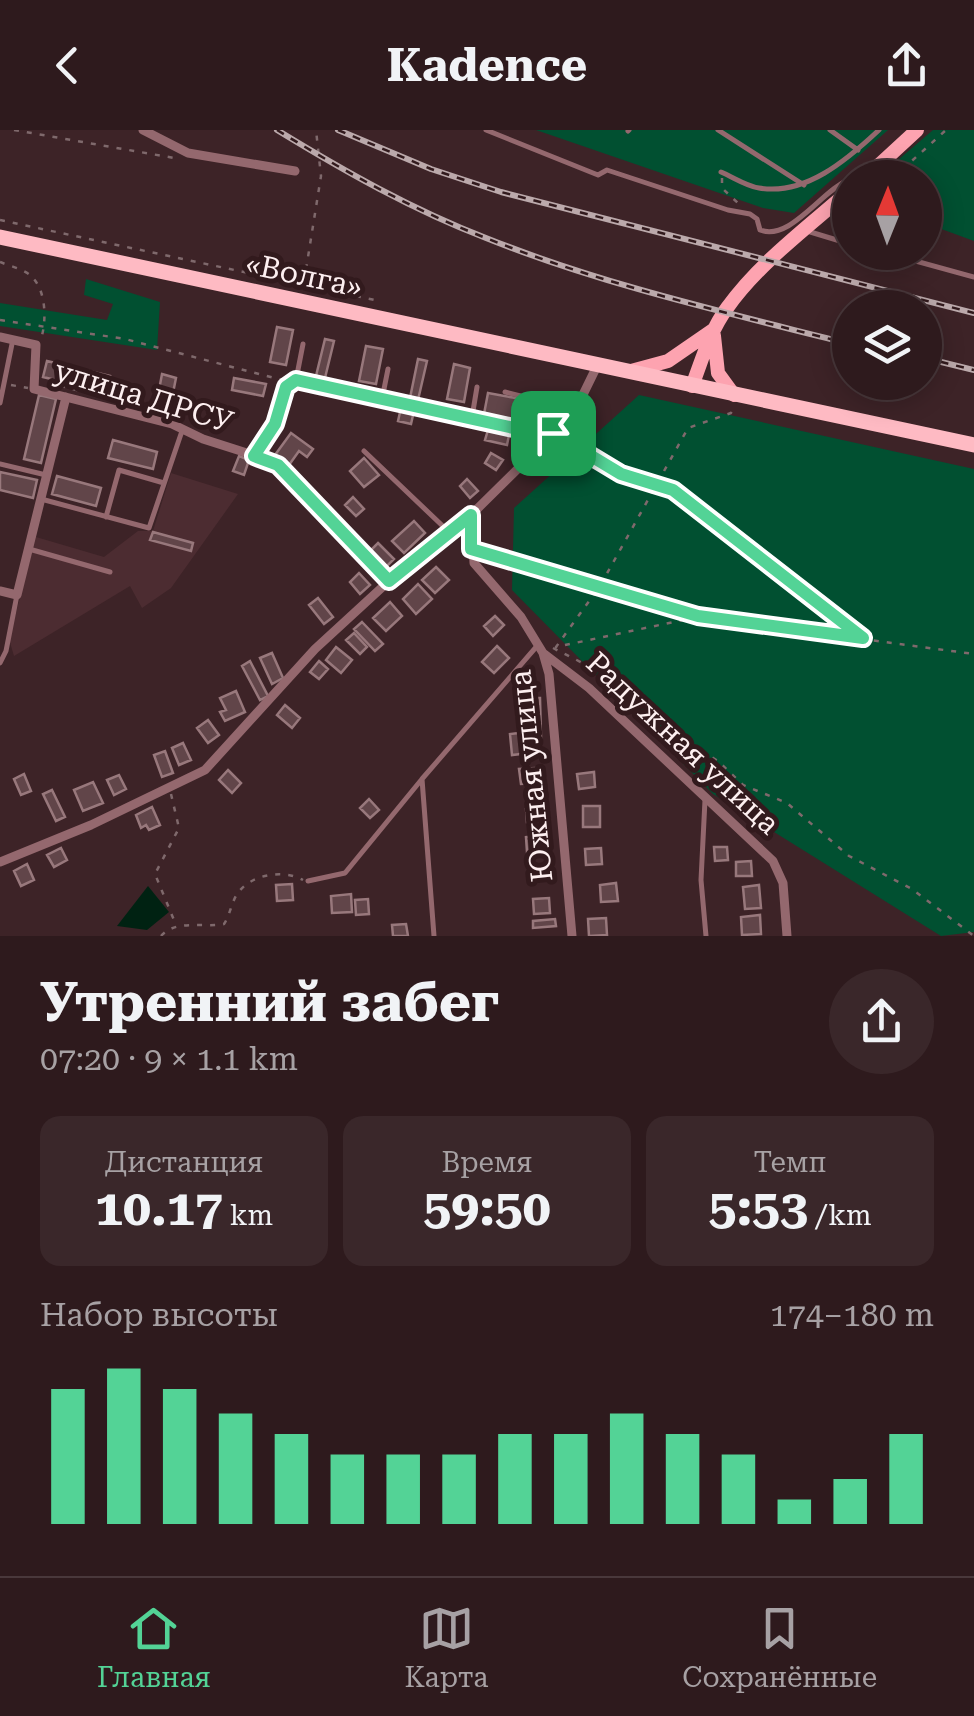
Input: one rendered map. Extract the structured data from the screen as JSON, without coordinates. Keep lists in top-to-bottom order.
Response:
{
  "streets": {
    "highway": ["«Волга»"],
    "street": ["улица ДРСУ", "Радужная улица", "Южная улица"]
  },
  "crossings": [
    ["Радужная улица", "Южная улица"]
  ],
  "north": "top",
  "page": {
    "header": "Kadence",
    "heading": ["Утренний забег", "07:20 · 9 × 1.1 km"],
    "stats": [
      ["Дистанция", "10.17 km"],
      ["Время", "59:50"],
      ["Темп", "5:53 /km"]
    ],
    "chart": ["Набор высоты", "174–180 m"],
    "tabs": ["Главная", "Карта", "Сохранённые"]
  }
}
